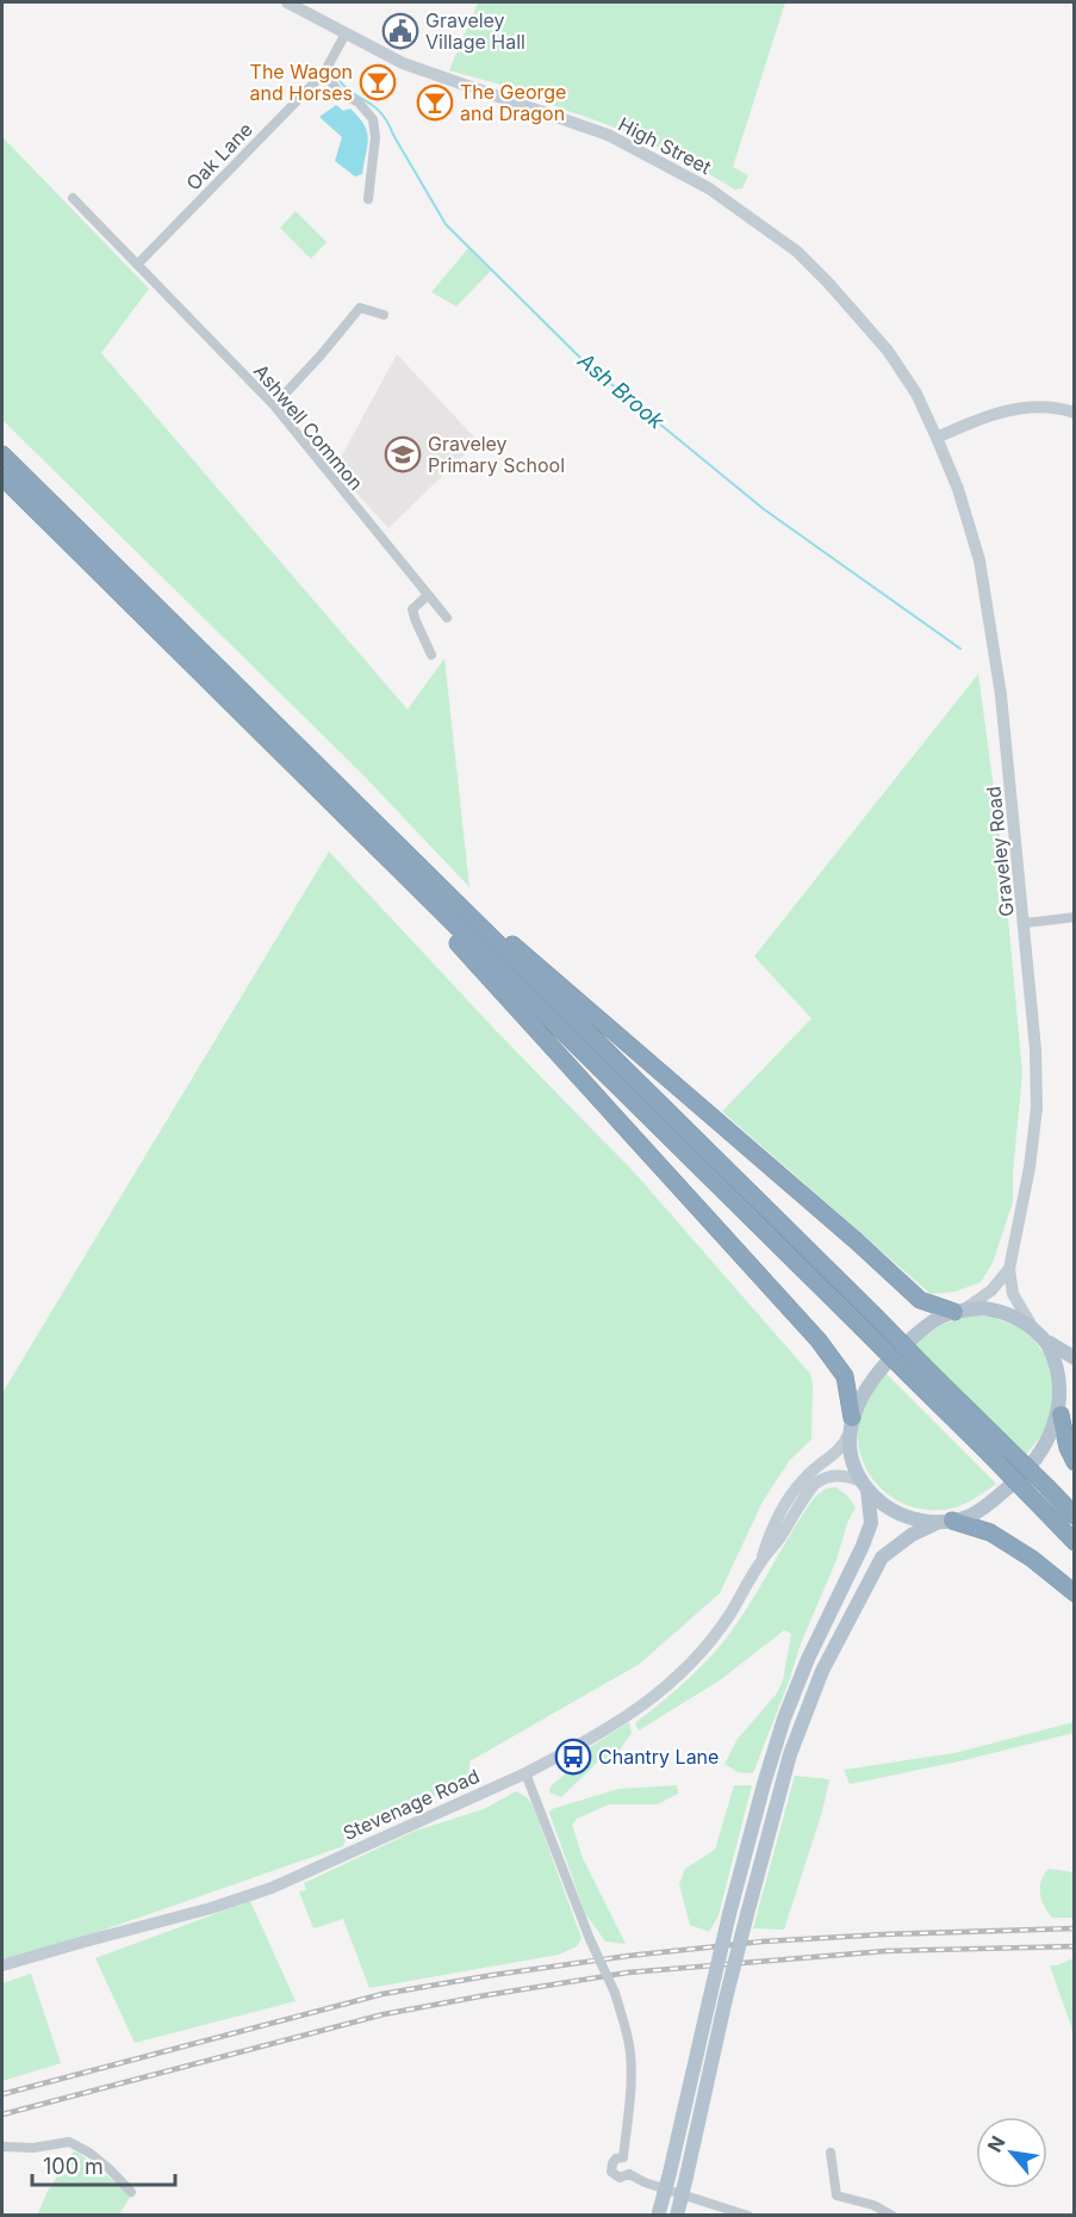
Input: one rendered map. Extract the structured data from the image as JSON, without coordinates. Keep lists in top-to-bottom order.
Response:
{
  "streets": {
    "main road": ["High Street", "Graveley Road", "Stevenage Road"],
    "street": ["Oak Lane", "Ashwell Common"]
  },
  "crossings": [
    ["High Street", "Oak Lane"],
    ["High Street", "Graveley Road"],
    ["Oak Lane", "Ashwell Common"],
    ["Graveley Road", "Stevenage Road"]
  ],
  "water": ["Ash Brook"],
  "places": {
    "public building": ["Graveley Village Hall"],
    "bar": ["The Wagon and Horses", "The George and Dragon"],
    "school or university": ["Graveley Primary School"],
    "bus stop": ["Chantry Lane"]
  },
  "scale_bar": "100 m",
  "north": "top left"
}
